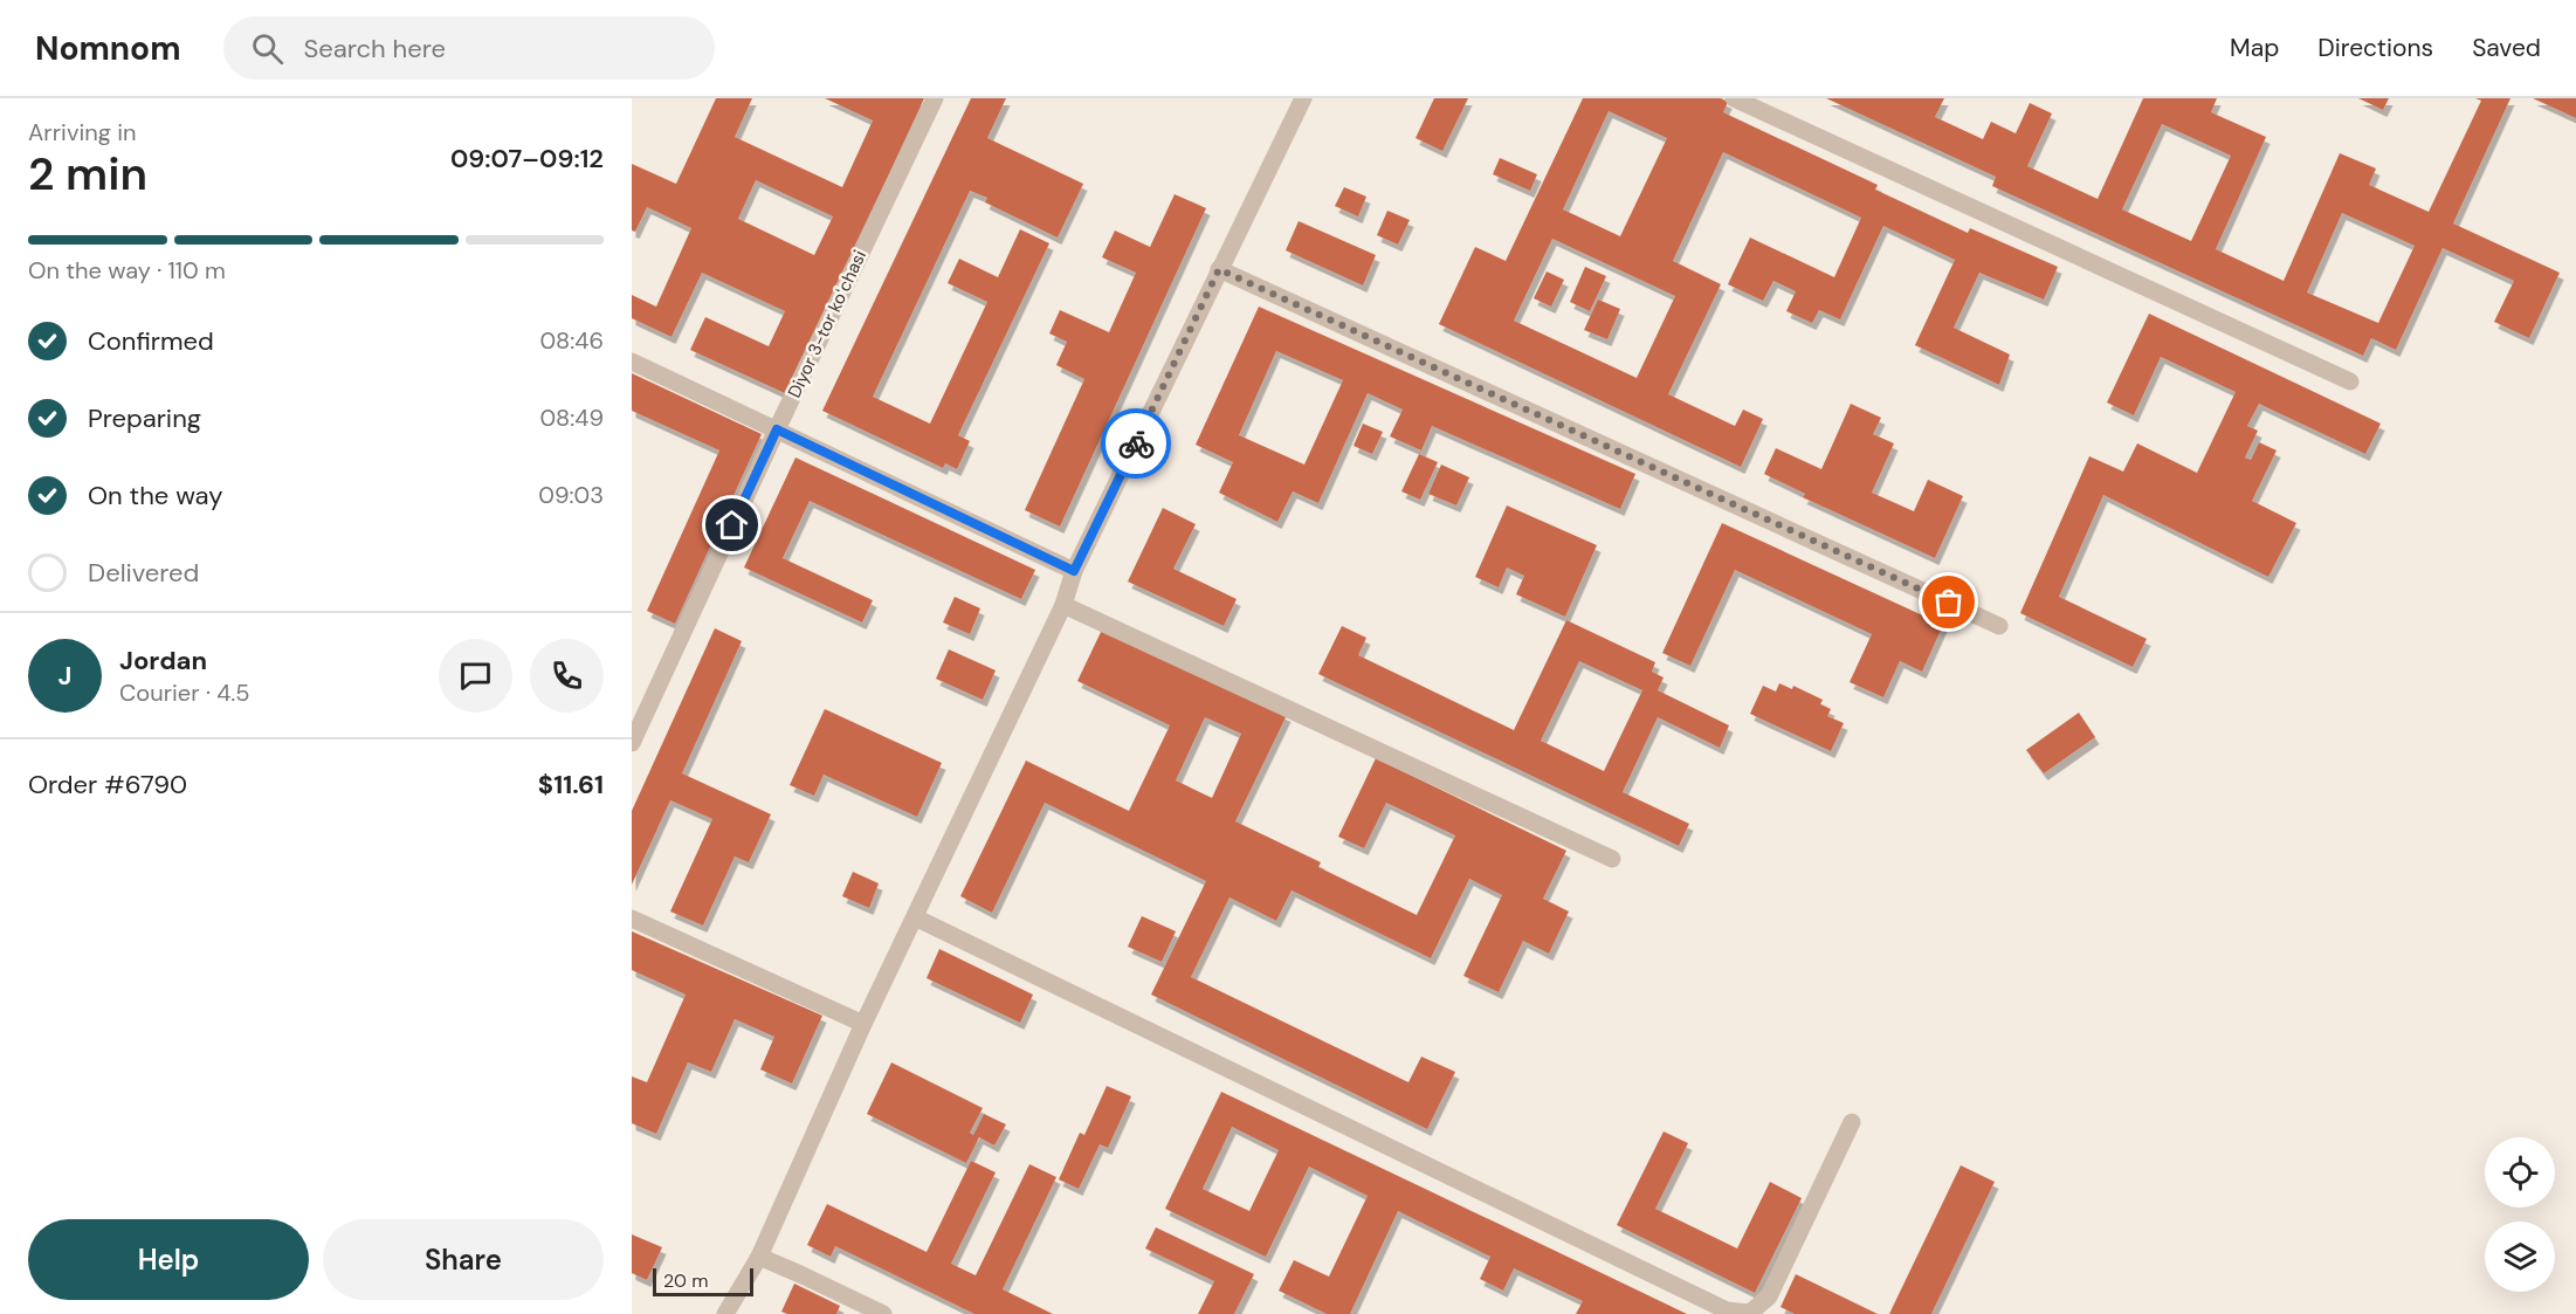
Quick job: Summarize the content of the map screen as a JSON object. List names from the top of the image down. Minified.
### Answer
{"streets":{"street":["Diyor 3-tor koʻchasi"]},"scale_bar":"20 m","page":{"header":"Nomnom","search":"Search here","nav":["Map","Directions","Saved"],"heading":["2 min","Arriving in","09:07–09:12"],"panel":["Jordan","Courier · 4.5","Order #6790","$11.61"],"bar":"On the way · 110 m","list":[["Confirmed","08:46"],["Preparing","08:49"],["On the way","09:03"],"Delivered"],"round":"J","buttons":["Help","Share"],"scale":"20 m"}}
